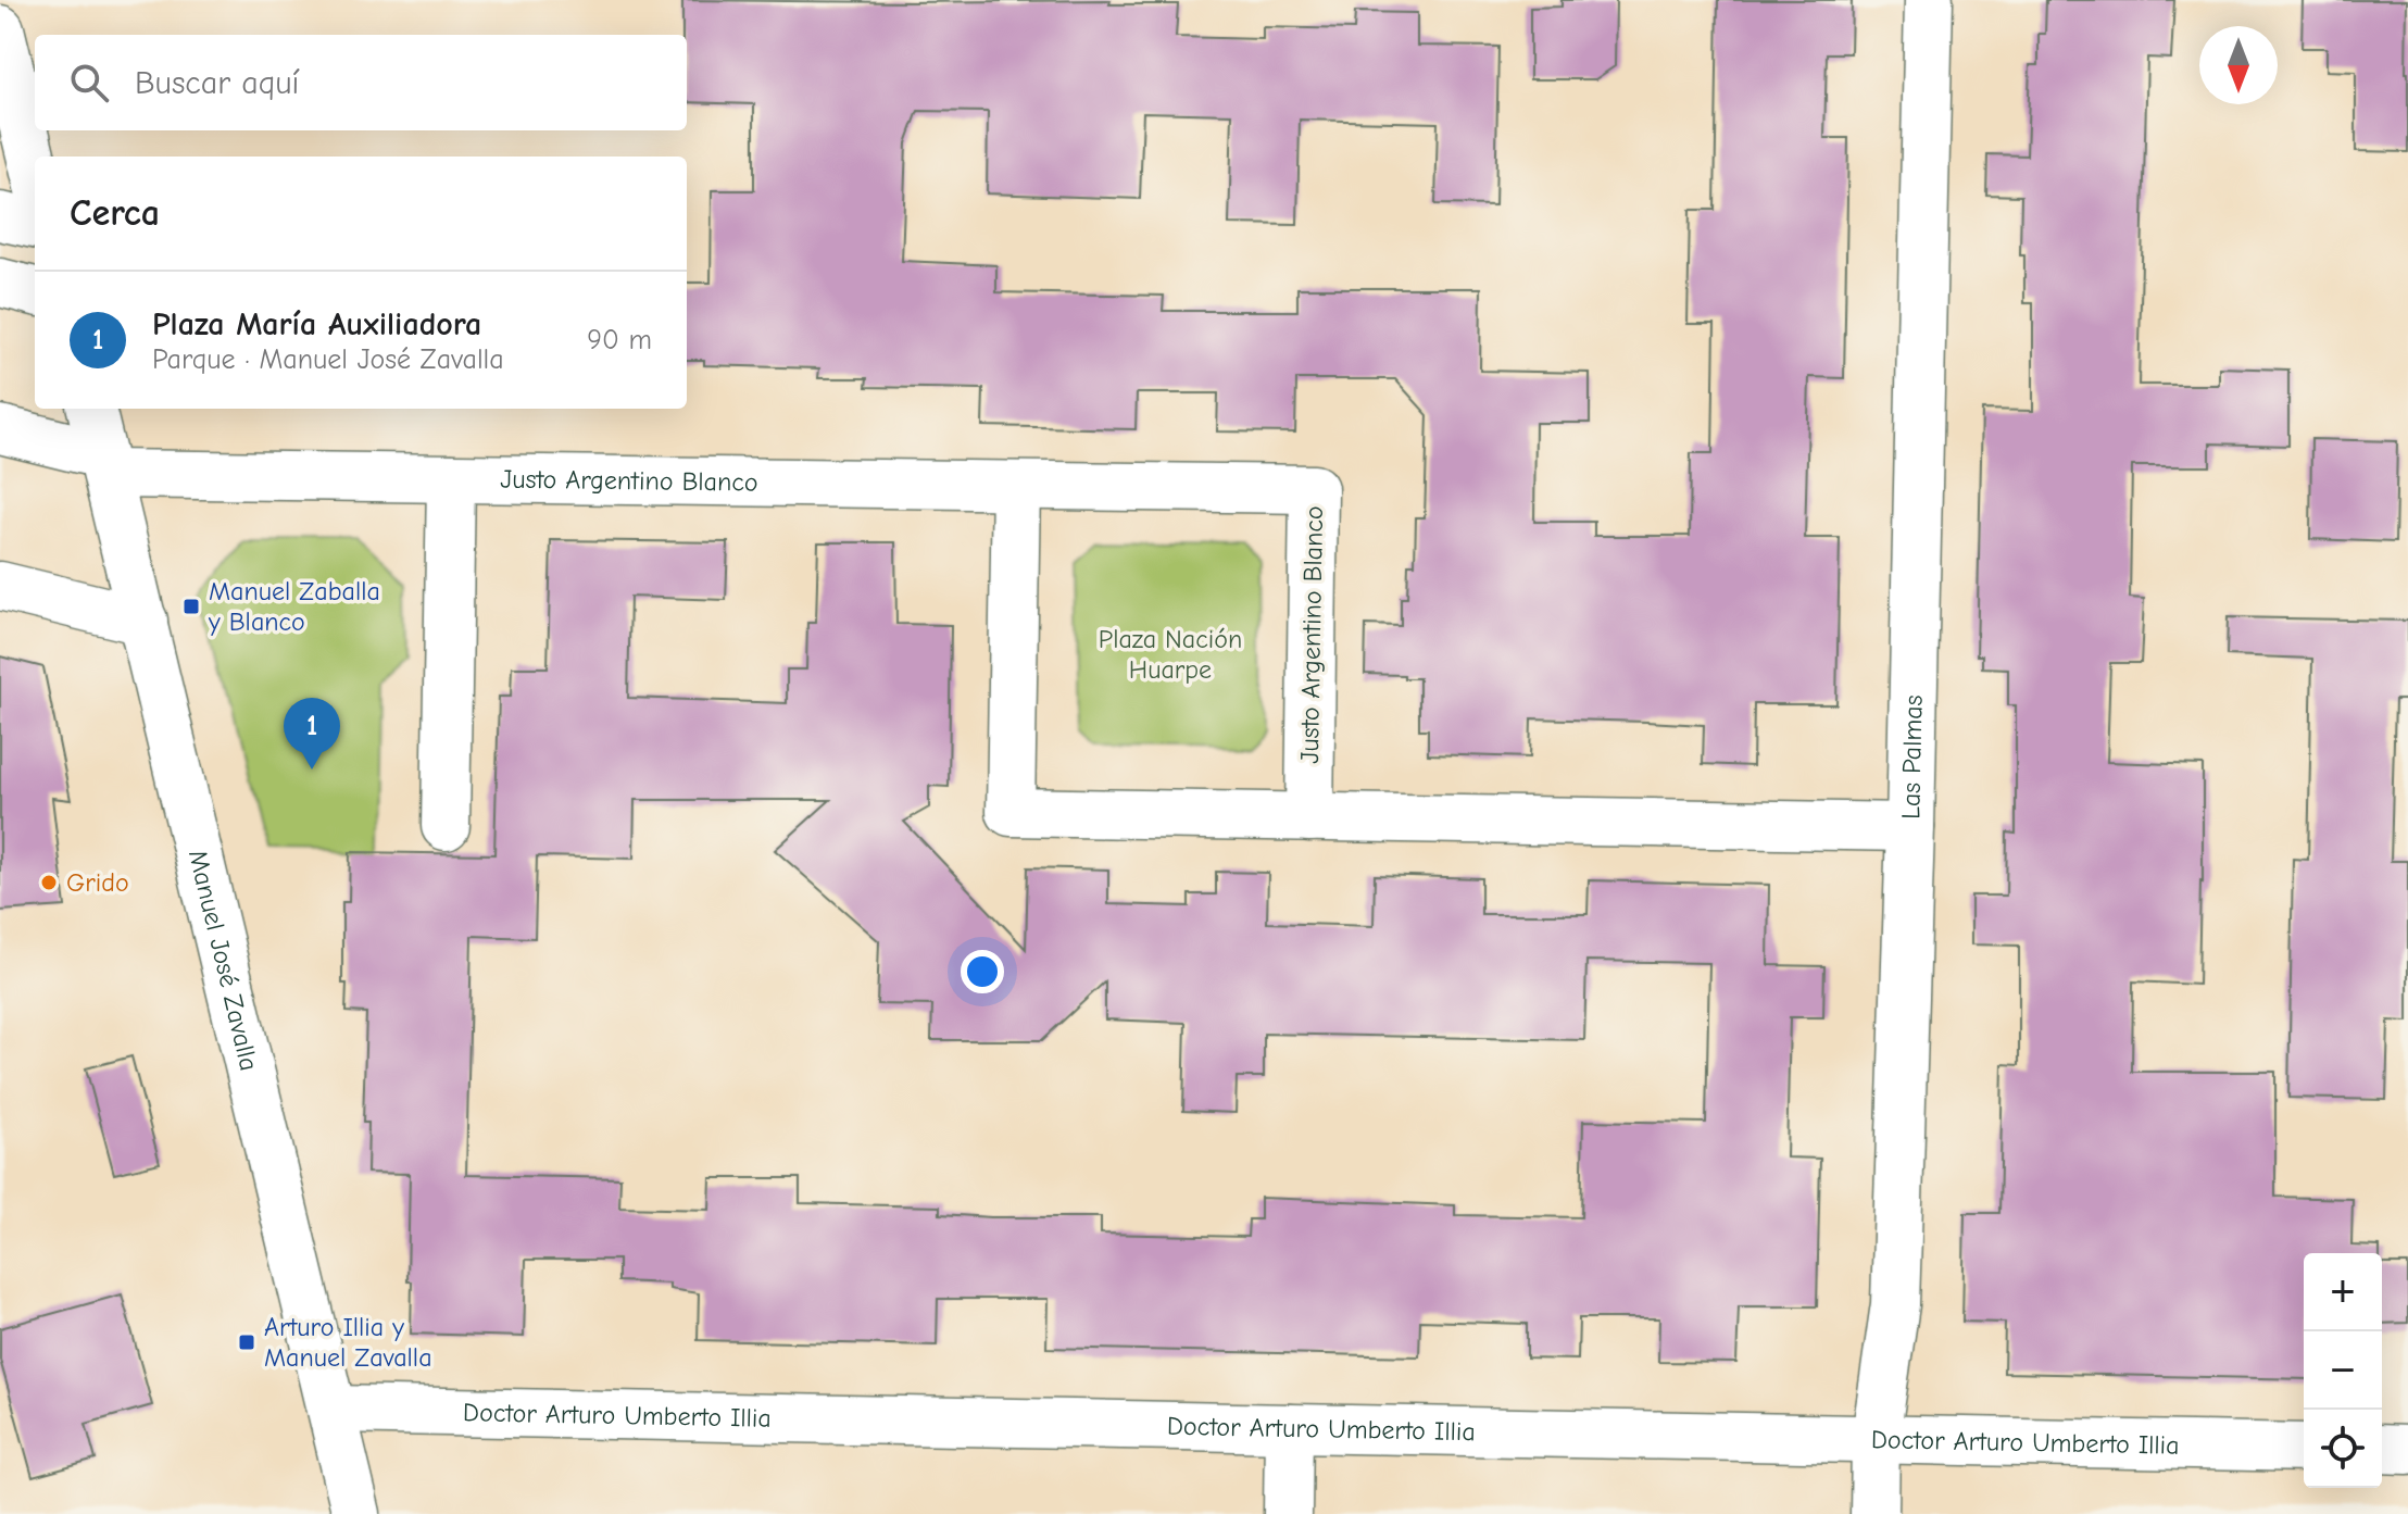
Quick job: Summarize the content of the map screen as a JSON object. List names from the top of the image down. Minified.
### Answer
{"streets":{"street":["Justo Argentino Blanco","Las Palmas","Manuel José Zavalla","Doctor Arturo Umberto Illia"]},"crossings":[["Justo Argentino Blanco","Manuel José Zavalla"],["Las Palmas","Doctor Arturo Umberto Illia"],["Manuel José Zavalla","Doctor Arturo Umberto Illia"]],"parks":["Plaza Nación Huarpe"],"places":{"transit":["Manuel Zaballa y Blanco","Arturo Illia y Manuel Zavalla"],"other":["Grido"]},"north":"bottom","page":{"search":"Buscar aquí","heading":"Cerca","list":[{"mark":"1","name":"Plaza María Auxiliadora","note":"Parque · Manuel José Zavalla","value":"90 m"}],"pins":"1","map_buttons":["+","−"]}}
